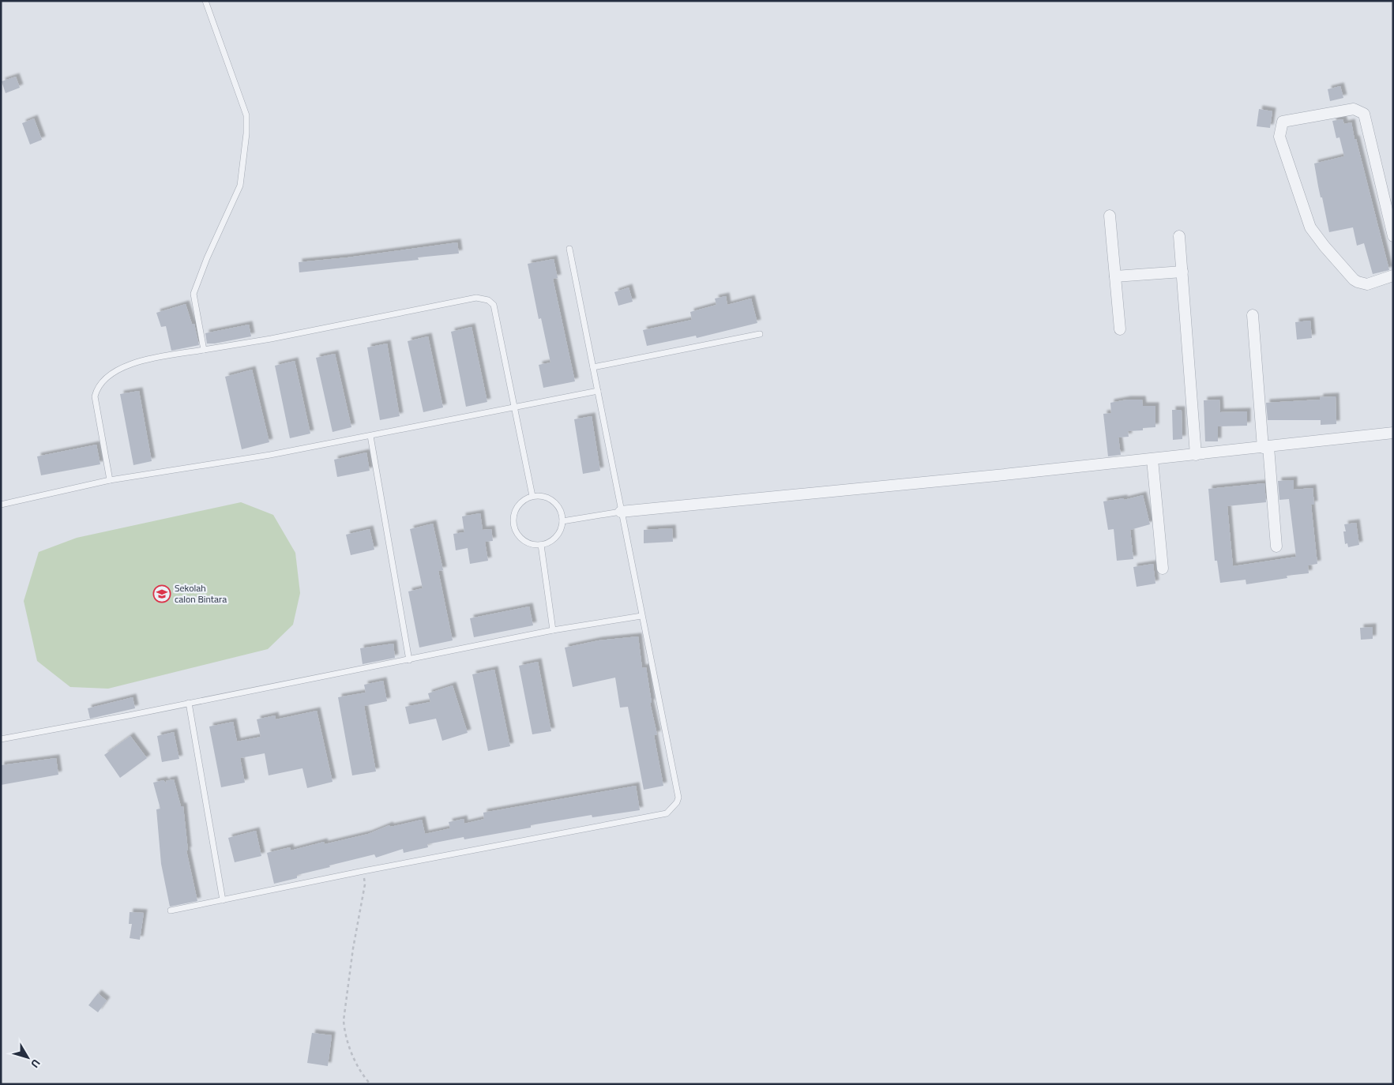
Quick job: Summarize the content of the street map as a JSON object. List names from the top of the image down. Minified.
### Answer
{"places":{"school or university":["Sekolah calon Bintara"]},"north":"bottom right"}
